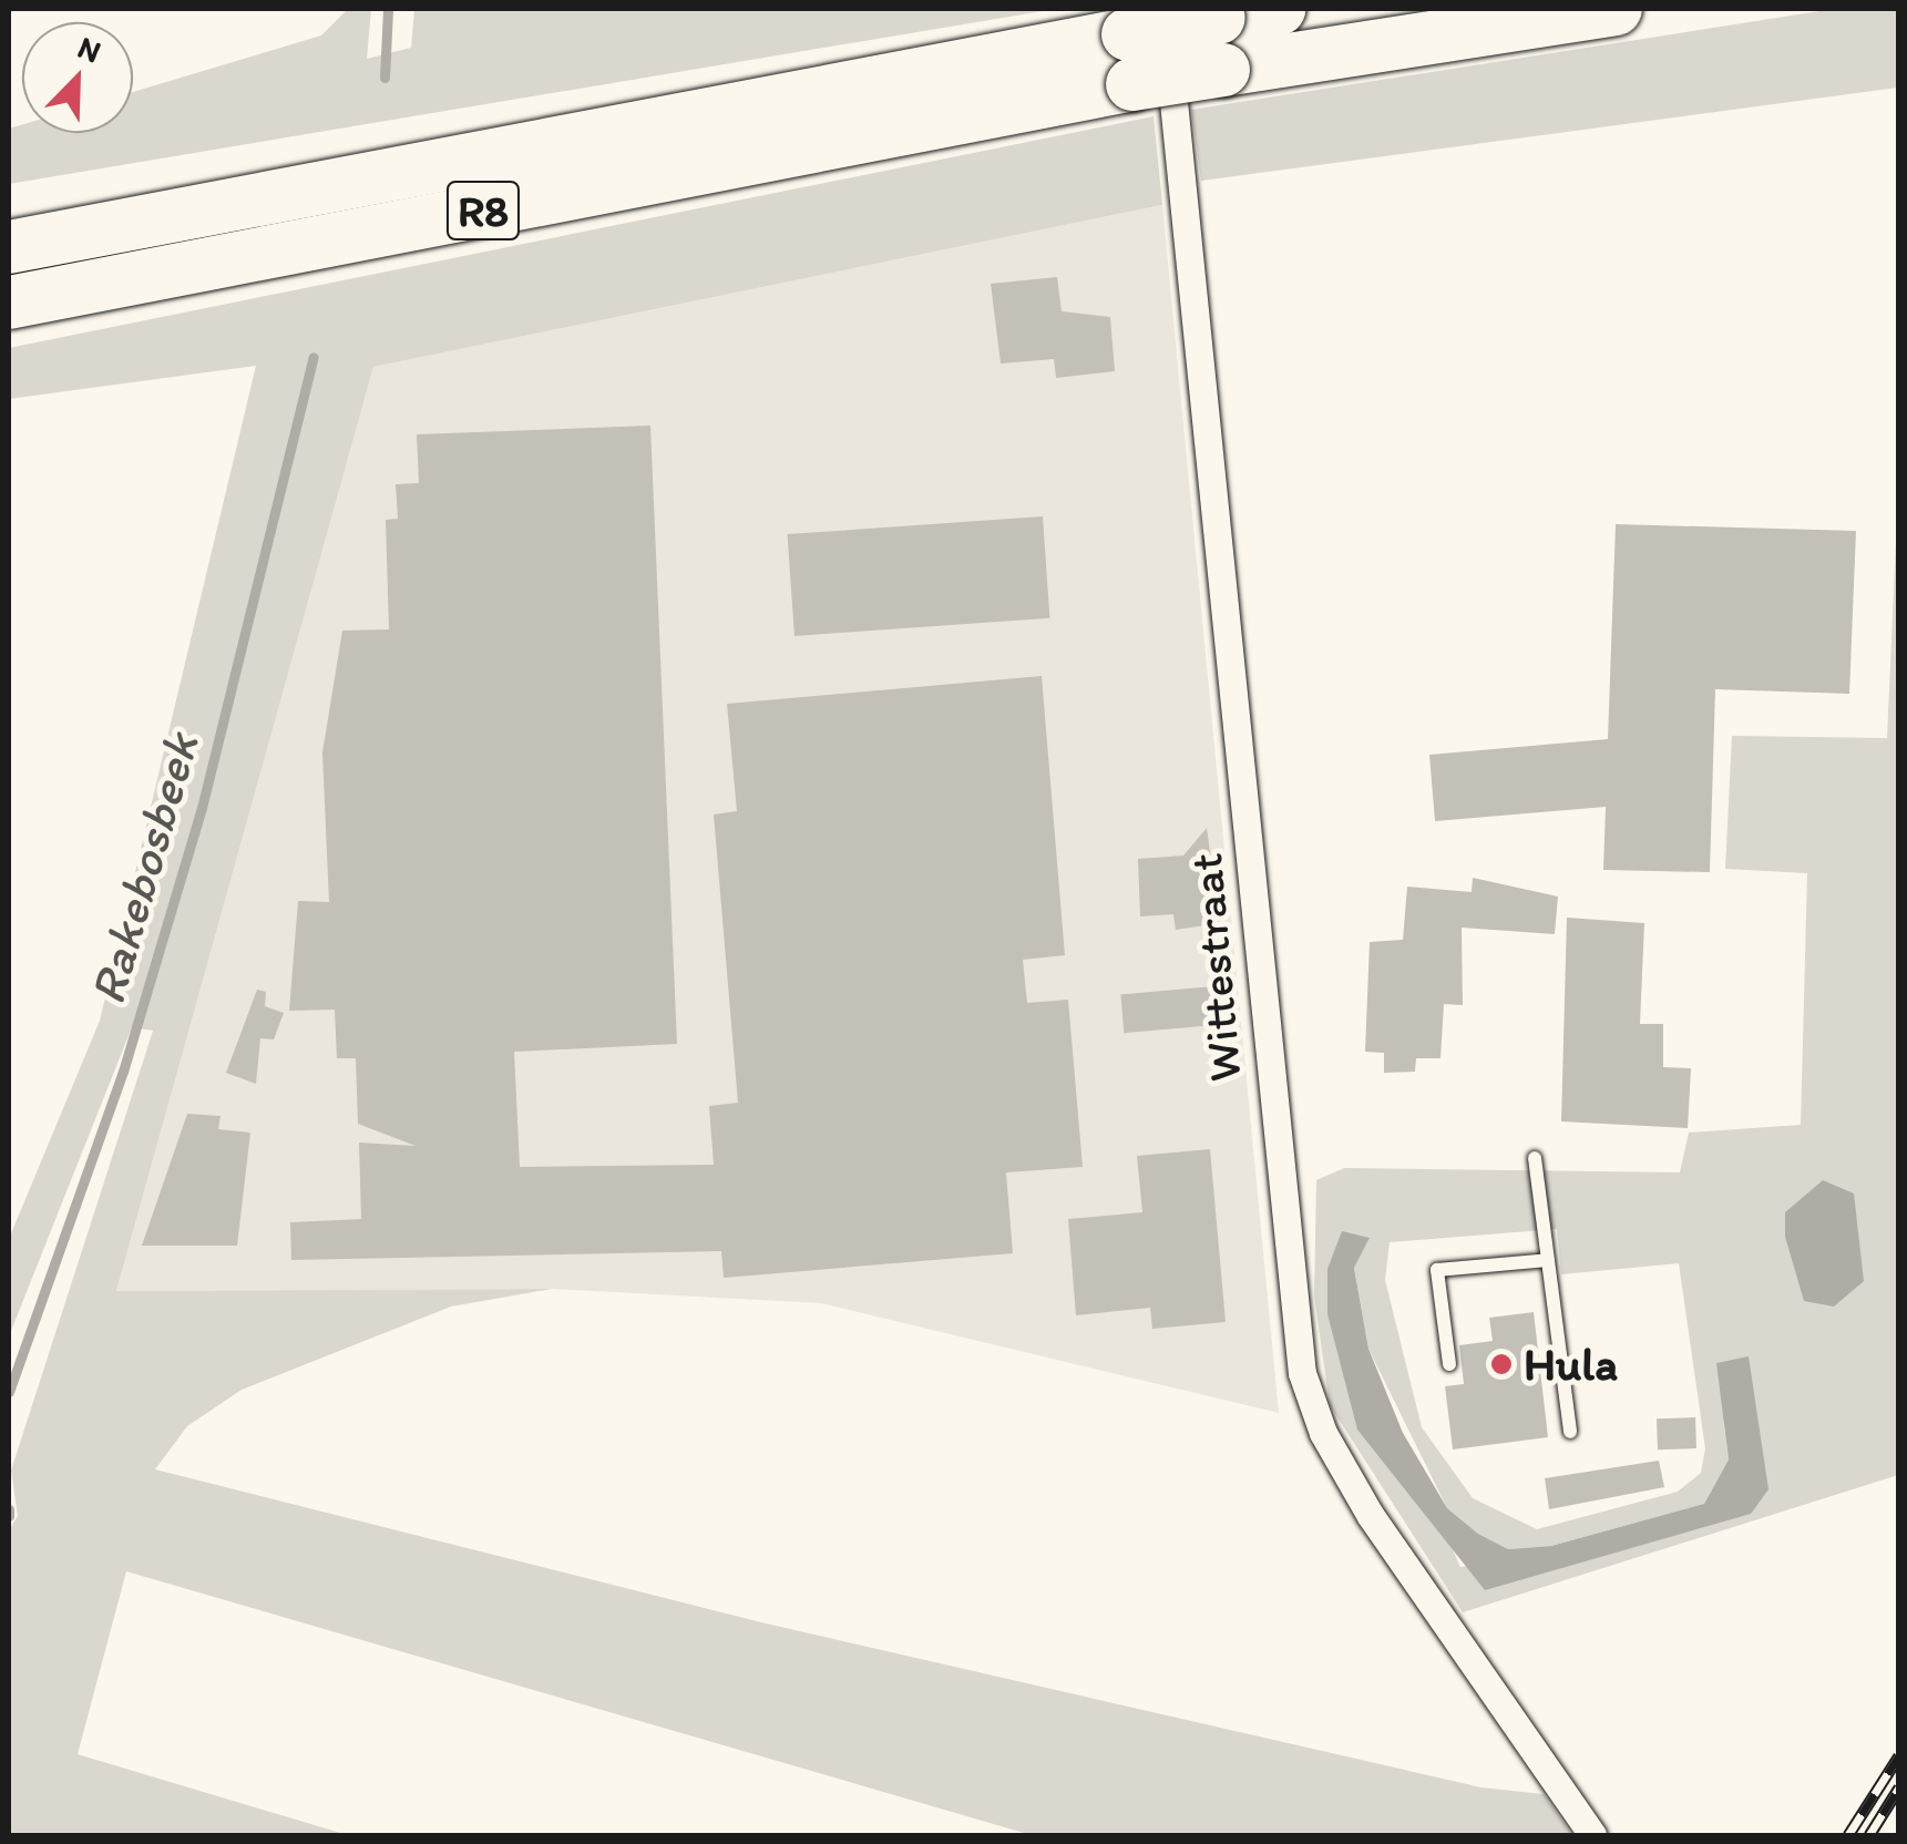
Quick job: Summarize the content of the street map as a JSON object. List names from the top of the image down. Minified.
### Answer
{"streets":{"highway":["R8"],"street":["Wittestraat"]},"crossings":[["R8","Wittestraat"]],"water":["Rakebosbeek"],"places":["Hula"],"north":"top right"}
